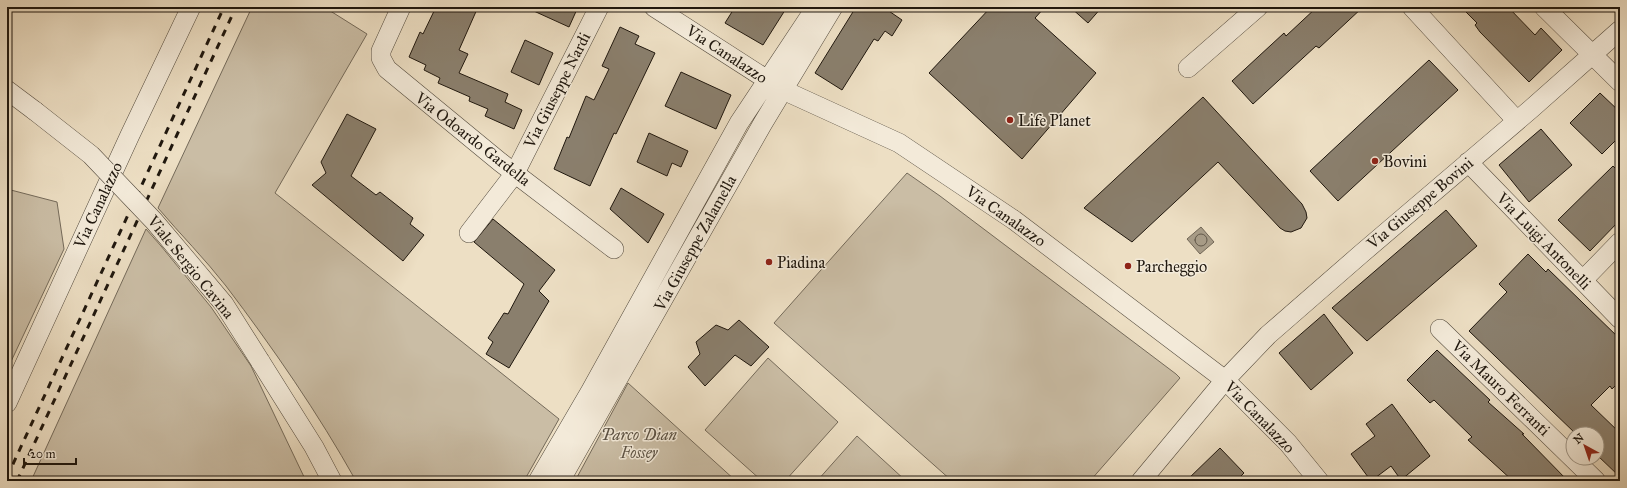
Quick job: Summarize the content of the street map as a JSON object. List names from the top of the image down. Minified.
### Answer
{"streets":{"street":["Via Canalazzo","Via Giuseppe Nardi","Via Odoardo Gardella","Via Giuseppe Bovini","Via Luigi Antonelli","Via Giuseppe Zalamella","Viale Sergio Cavina","Via Mauro Ferranti"]},"crossings":[["Via Canalazzo","Via Giuseppe Bovini"],["Via Canalazzo","Via Giuseppe Zalamella"],["Via Giuseppe Nardi","Via Odoardo Gardella"],["Via Giuseppe Bovini","Via Luigi Antonelli"]],"parks":["Parco Dian Fossey"],"places":["Life Planet","Bovini","Piadina","Parcheggio"],"scale_bar":"20 m","north":"top left"}
